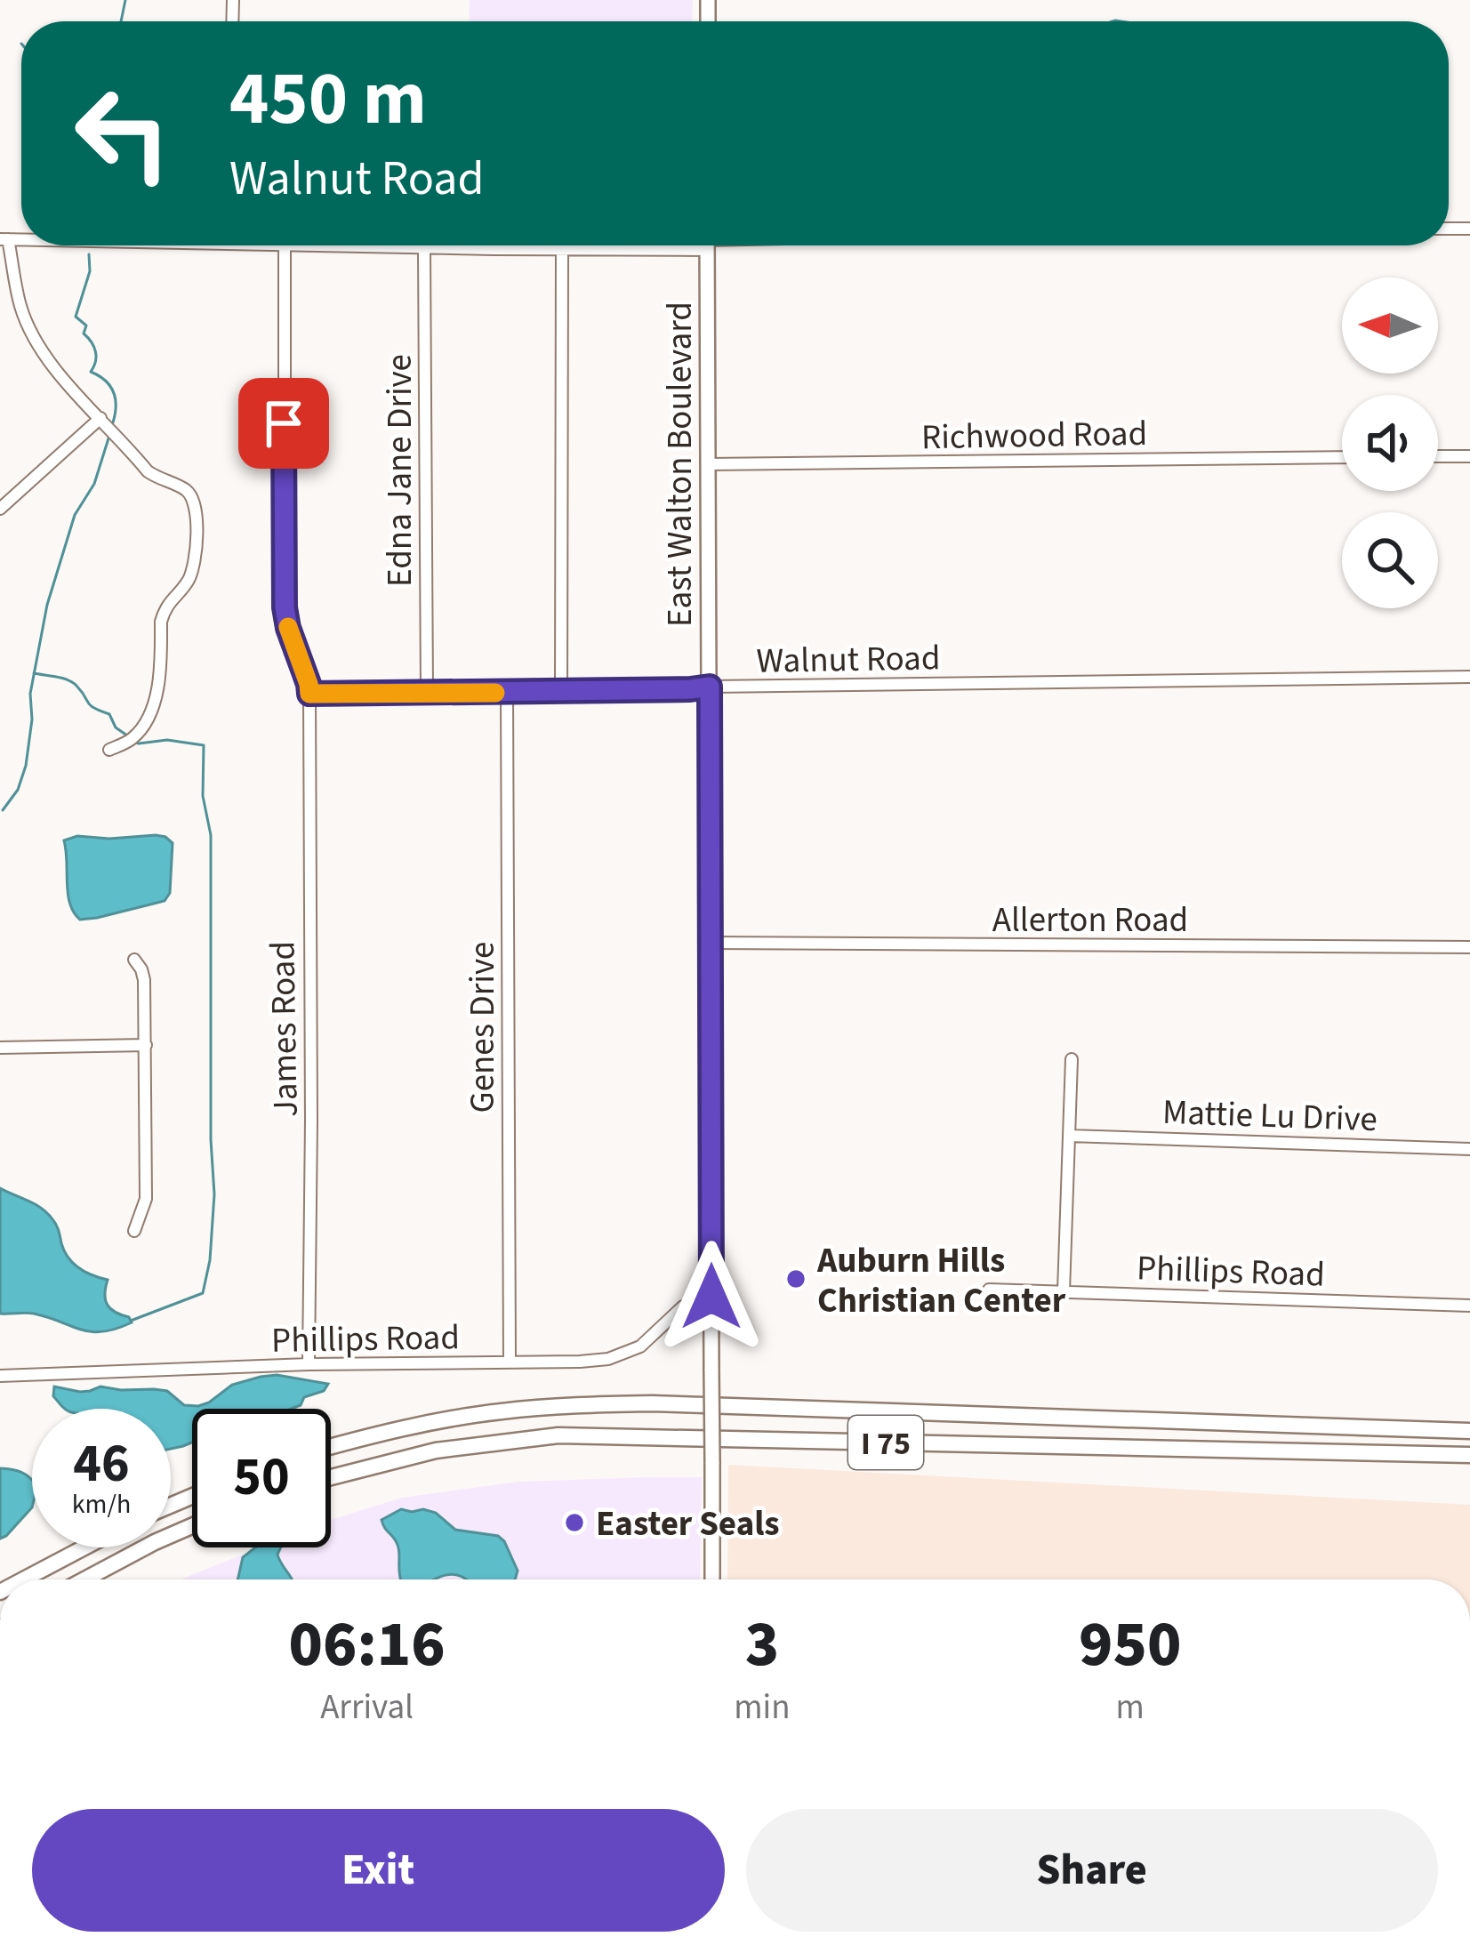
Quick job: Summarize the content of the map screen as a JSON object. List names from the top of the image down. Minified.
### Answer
{"streets":{"highway":["I 75"],"main road":["East Walton Boulevard"],"street":["Richwood Road","Edna Jane Drive","Walnut Road","Allerton Road","Genes Drive","James Road","Mattie Lu Drive","Phillips Road"]},"crossings":[["Richwood Road","East Walton Boulevard"],["East Walton Boulevard","Walnut Road"],["East Walton Boulevard","Allerton Road"],["East Walton Boulevard","Phillips Road"],["Edna Jane Drive","Walnut Road"],["Walnut Road","Genes Drive"],["Walnut Road","James Road"],["Genes Drive","Phillips Road"],["James Road","Phillips Road"]],"places":["Auburn Hills Christian Center","Easter Seals"],"north":"left","page":{"turn":["450 m","Walnut Road"],"speed":"46 km/h","limit":"50","eta":["06:16","Arrival","3","min","950","m"],"buttons":["Exit","Share"]}}
